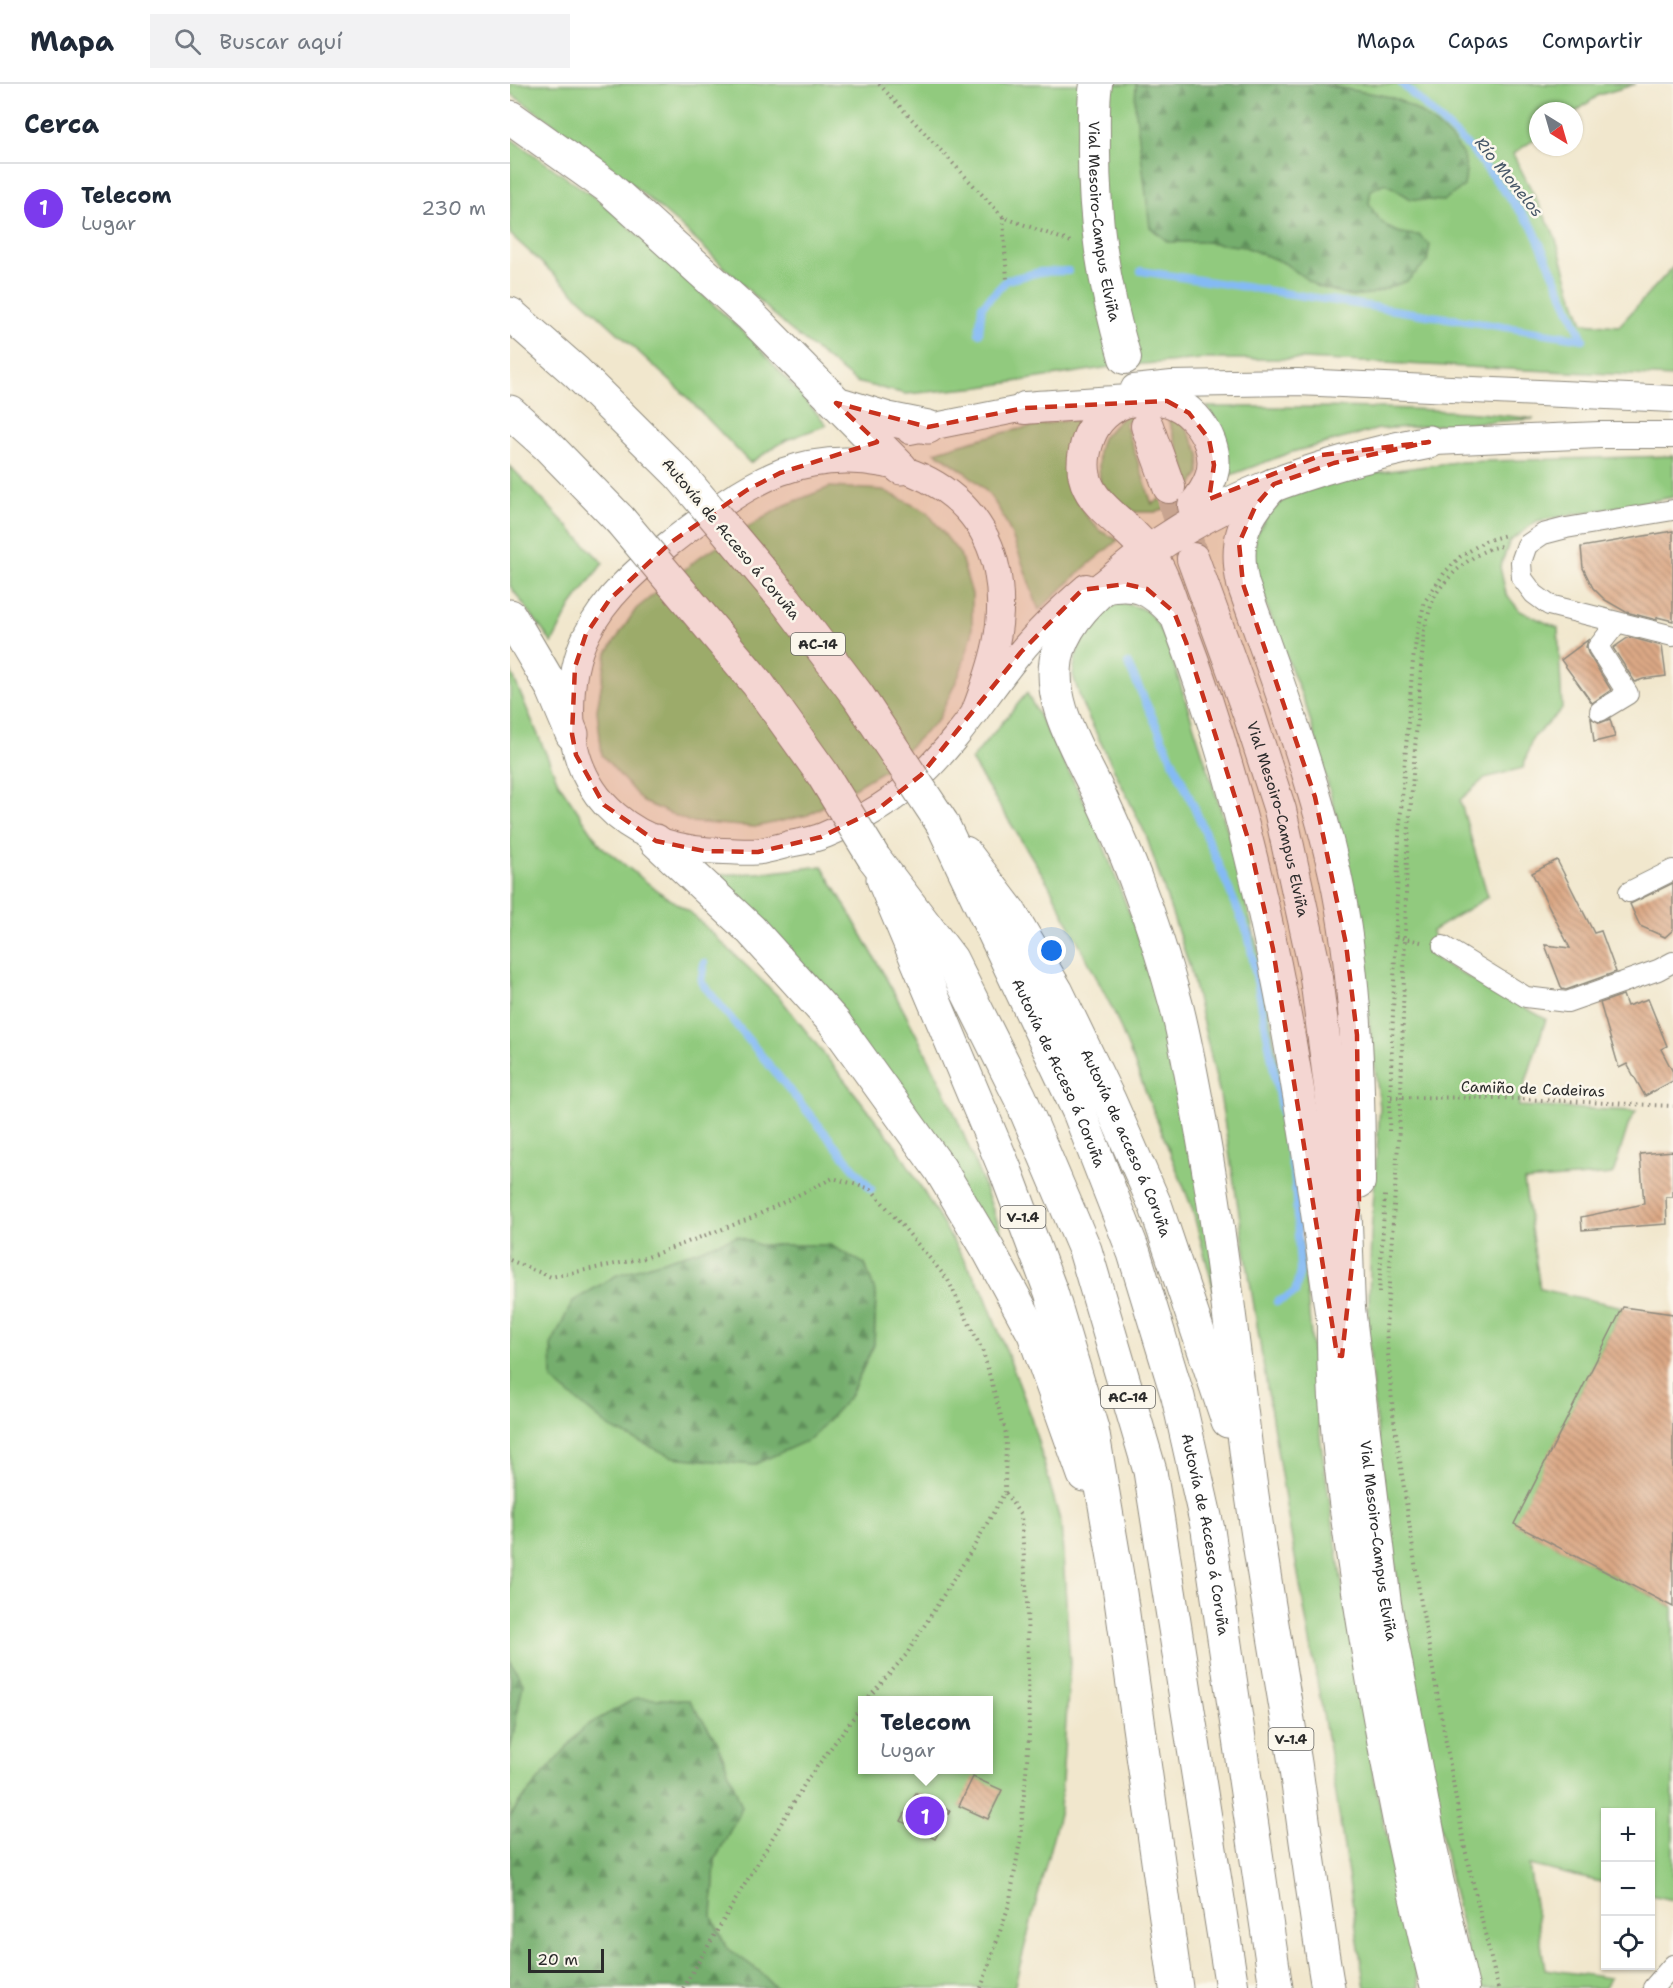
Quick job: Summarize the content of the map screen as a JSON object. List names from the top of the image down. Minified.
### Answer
{"streets":{"highway":["Autovía de Acceso á Coruña","AC-14","Autovía de acceso á Coruña","V-1.4"],"main road":["Vial Mesoiro-Campus Elviña"],"path":["Camiño de Cadeiras"]},"crossings":[["Autovía de Acceso á Coruña","Autovía de acceso á Coruña"],["AC-14","V-1.4"],["Autovía de acceso á Coruña","V-1.4"]],"water":["Río Monelos"],"scale_bar":"20 m","north":"bottom right","page":{"header":"Mapa","search":"Buscar aquí","nav":["Mapa","Capas","Compartir"],"heading":"Cerca","list":[{"mark":"1","name":"Telecom","note":"Lugar","value":"230 m"}],"popup":["Telecom","Lugar"],"pins":"1","map_buttons":["+","−"],"scale":"20 m"}}
